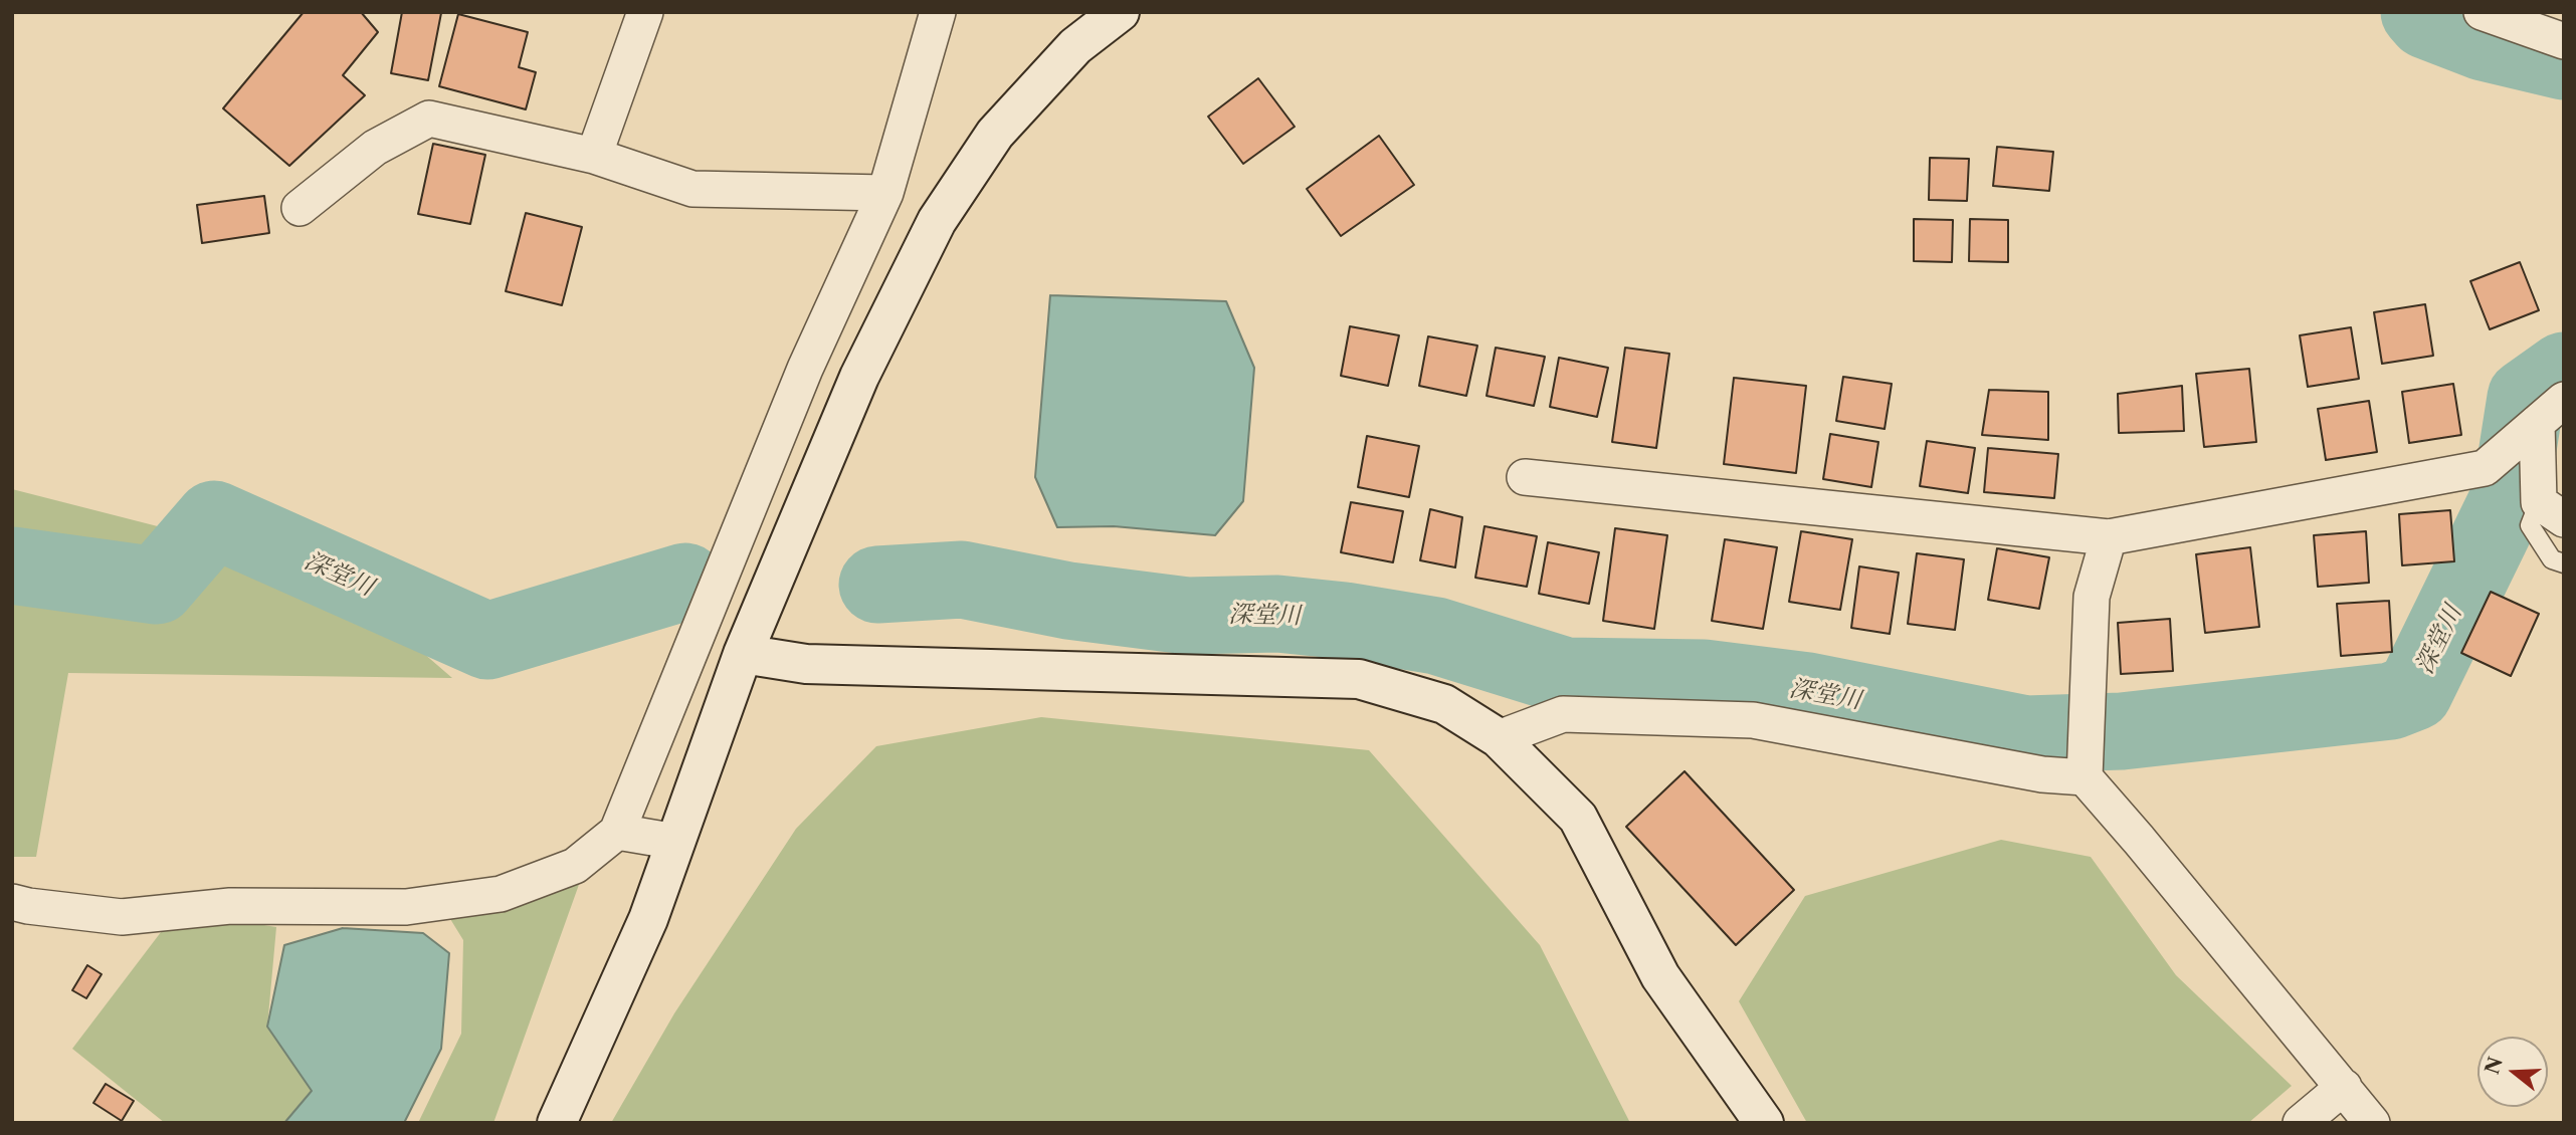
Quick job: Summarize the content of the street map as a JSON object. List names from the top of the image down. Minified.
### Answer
{"water":["深堂川"],"north":"left"}
